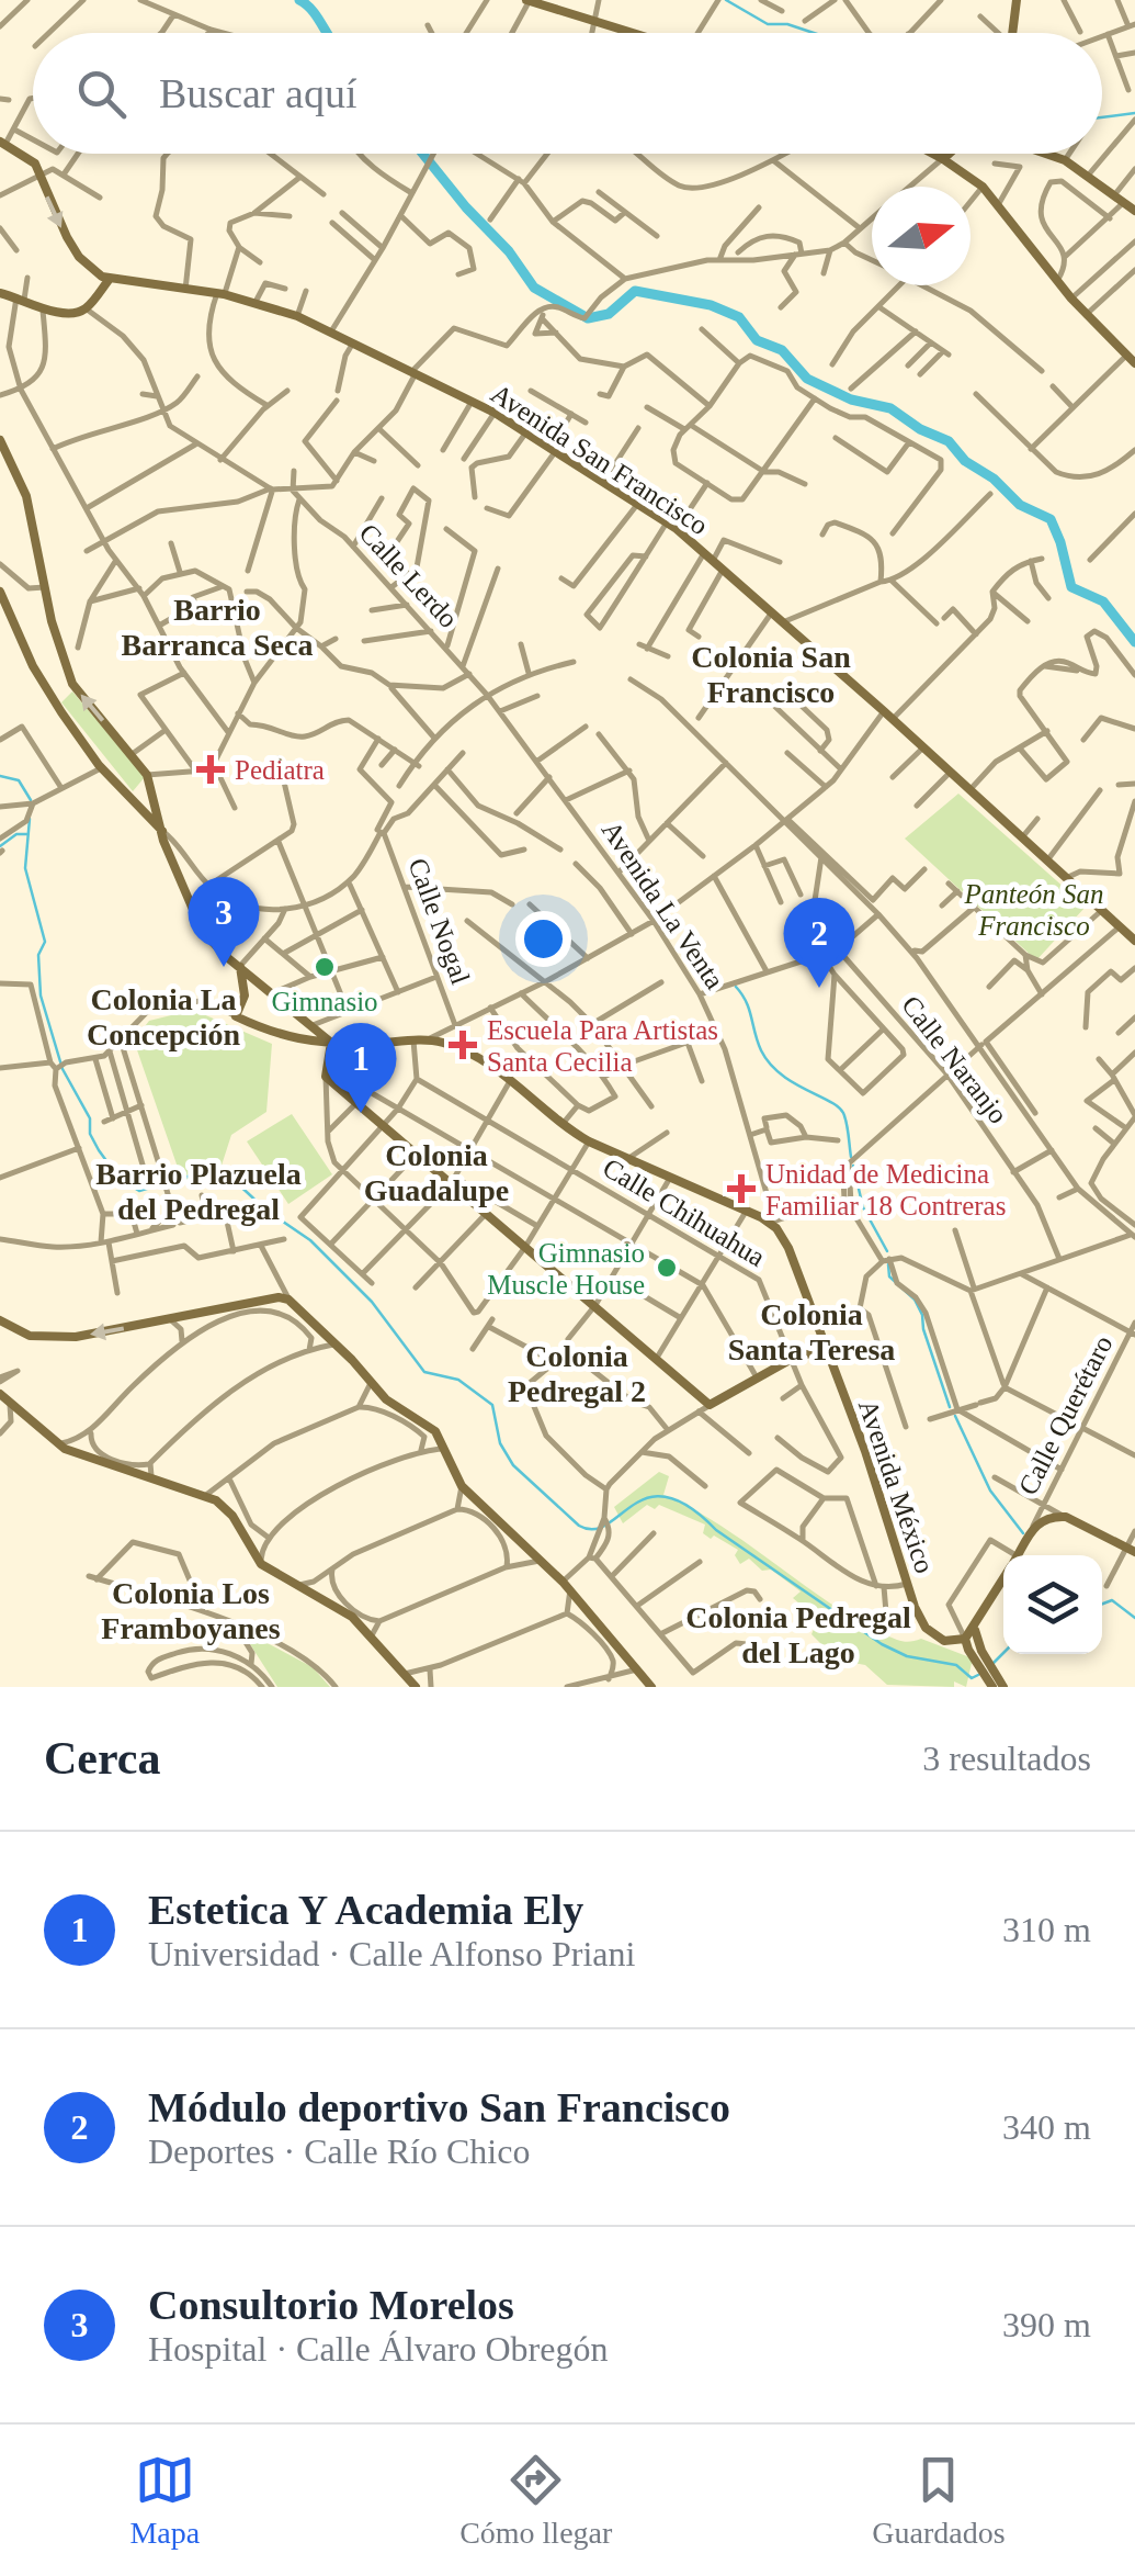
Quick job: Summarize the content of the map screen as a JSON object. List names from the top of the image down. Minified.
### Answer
{"streets":{"street":["Avenida San Francisco","Calle Lerdo","Avenida La Venta","Calle Nogal","Calle Naranjo","Calle Chihuahua","Calle Querétaro","Avenida México"]},"crossings":[["Calle Lerdo","Avenida La Venta"],["Avenida La Venta","Avenida México"]],"districts":["Barrio Barranca Seca","Colonia San Francisco","Colonia La Concepción","Colonia Guadalupe","Barrio Plazuela del Pedregal","Colonia Santa Teresa","Colonia Pedregal 2","Colonia Los Framboyanes","Colonia Pedregal del Lago"],"parks":["Panteón San Francisco"],"places":{"health":["Pediatra","Escuela Para Artistas Santa Cecilia","Unidad de Medicina Familiar 18 Contreras"],"other":["Gimnasio","Gimnasio Muscle House"]},"north":"right","page":{"search":"Buscar aquí","pins":["3","2","1"],"heading":["Cerca","3 resultados"],"list":[{"mark":"1","name":"Estetica Y Academia Ely","note":"Universidad · Calle Alfonso Priani","value":"310 m"},{"mark":"2","name":"Módulo deportivo San Francisco","note":"Deportes · Calle Río Chico","value":"340 m"},{"mark":"3","name":"Consultorio Morelos","note":"Hospital · Calle Álvaro Obregón","value":"390 m"}],"nav":["Mapa","Cómo llegar","Guardados"]}}
